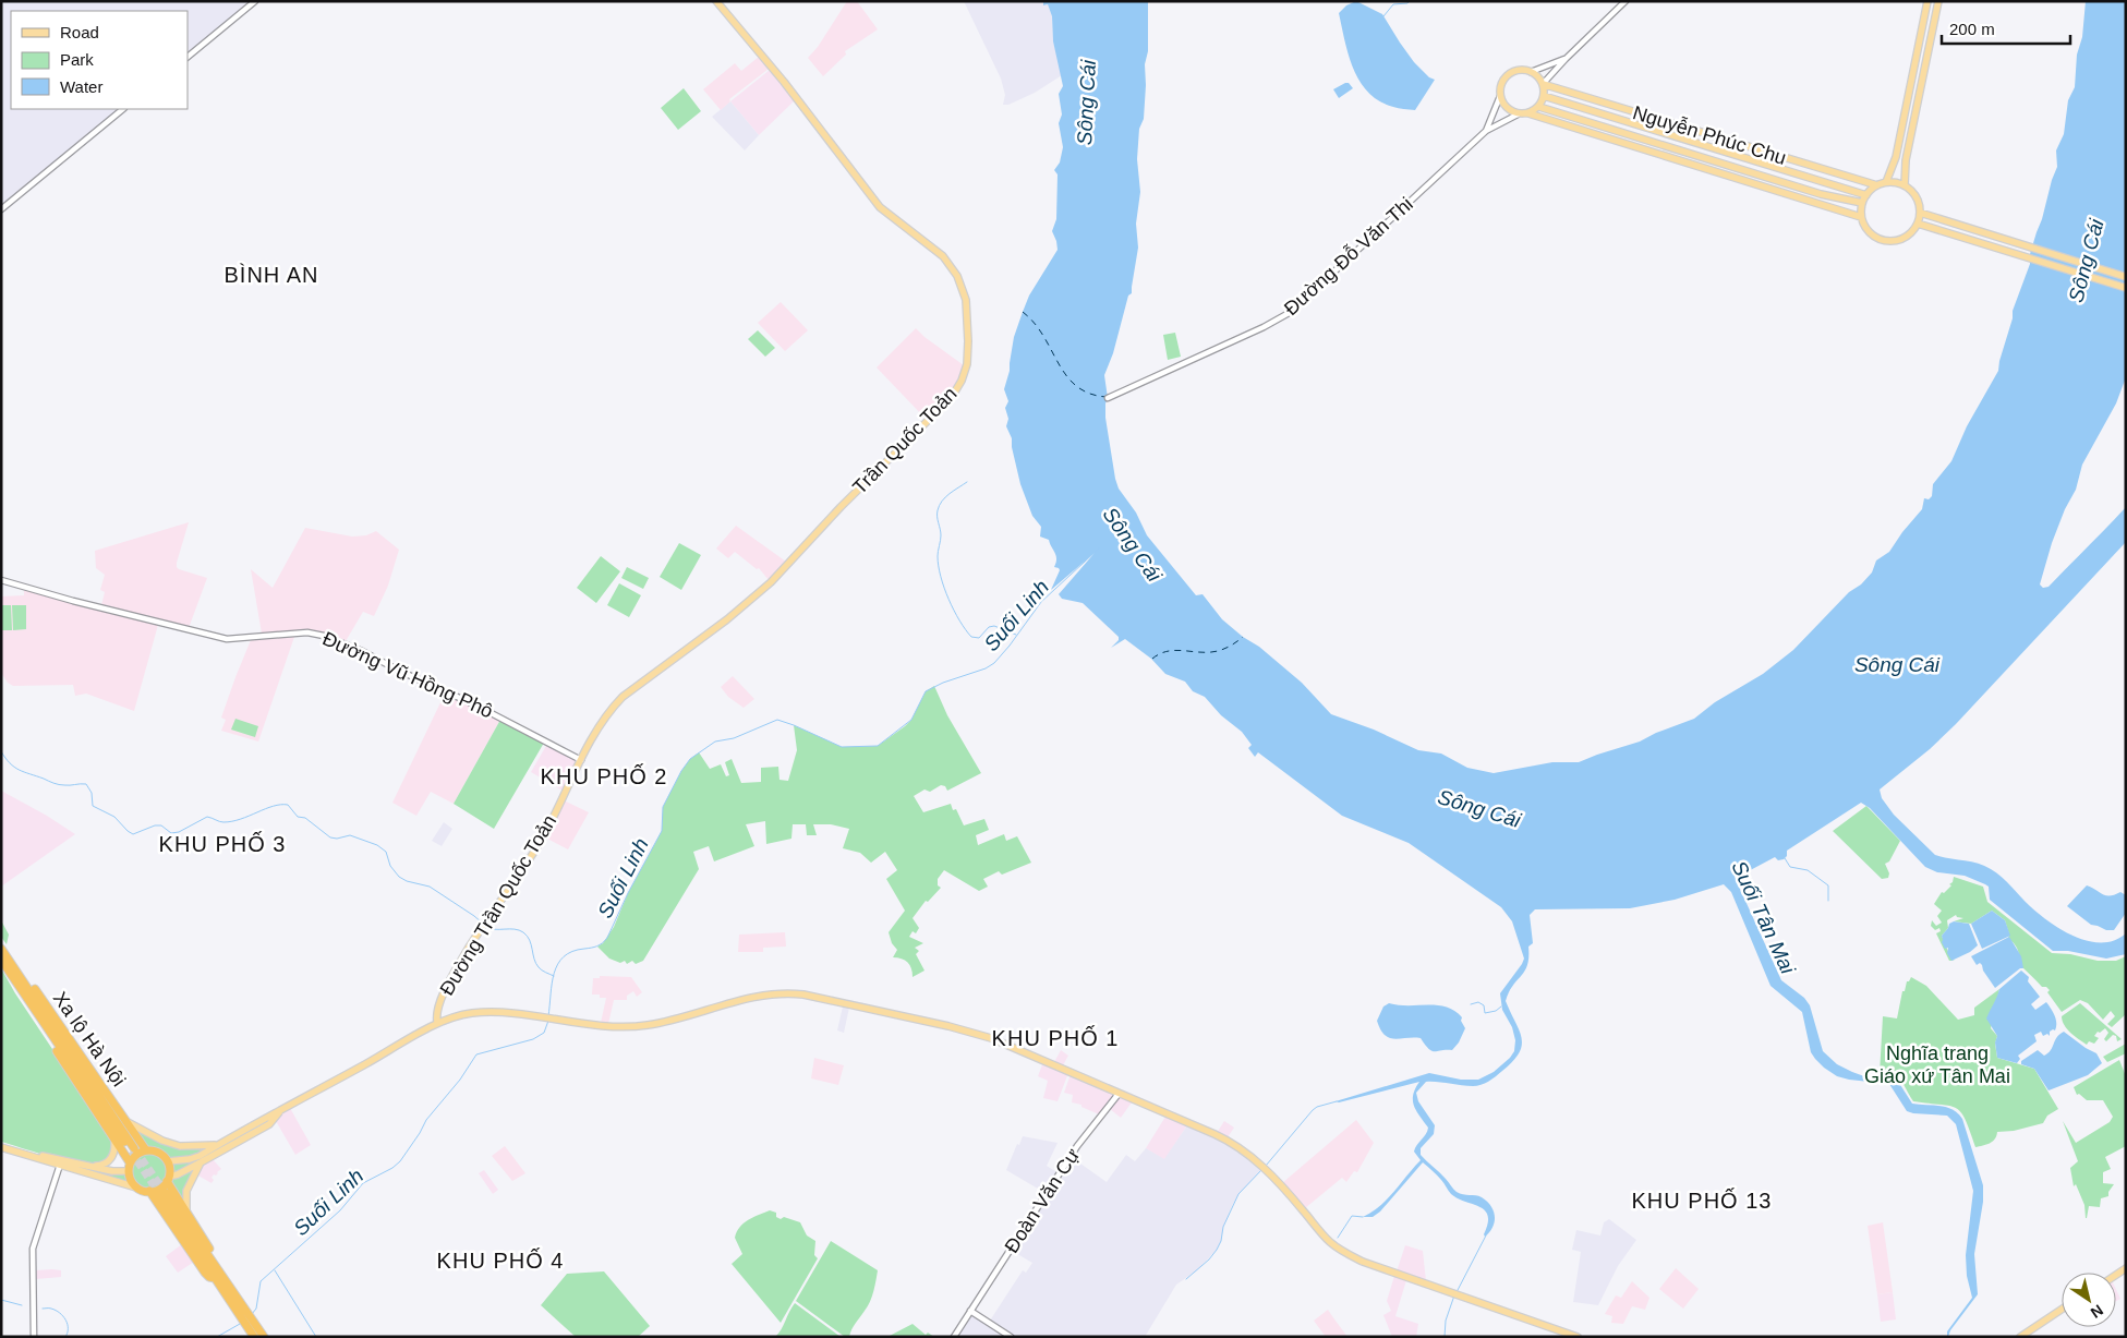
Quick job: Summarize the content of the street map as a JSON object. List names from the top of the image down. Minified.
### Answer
{"streets":{"highway":["Xa lộ Hà Nội"],"main road":["Nguyễn Phúc Chu","Trần Quốc Toản","Đường Trần Quốc Toản"],"street":["Đường Đỗ Văn Thi","Đường Vũ Hồng Phô","Đoàn Văn Cự"]},"crossings":[["Nguyễn Phúc Chu","Đường Đỗ Văn Thi"],["Trần Quốc Toản","Đường Vũ Hồng Phô"],["Trần Quốc Toản","Đường Trần Quốc Toản"],["Đường Vũ Hồng Phô","Đường Trần Quốc Toản"]],"districts":["BÌNH AN","KHU PHỐ 2","KHU PHỐ 3","KHU PHỐ 1","KHU PHỐ 13","KHU PHỐ 4"],"water":["Sông Cái","Suối Linh","Suối Tân Mai"],"parks":["Nghĩa trang Giáo xứ Tân Mai"],"legend":["Road","Park","Water"],"scale_bar":"200 m","north":"bottom right"}
